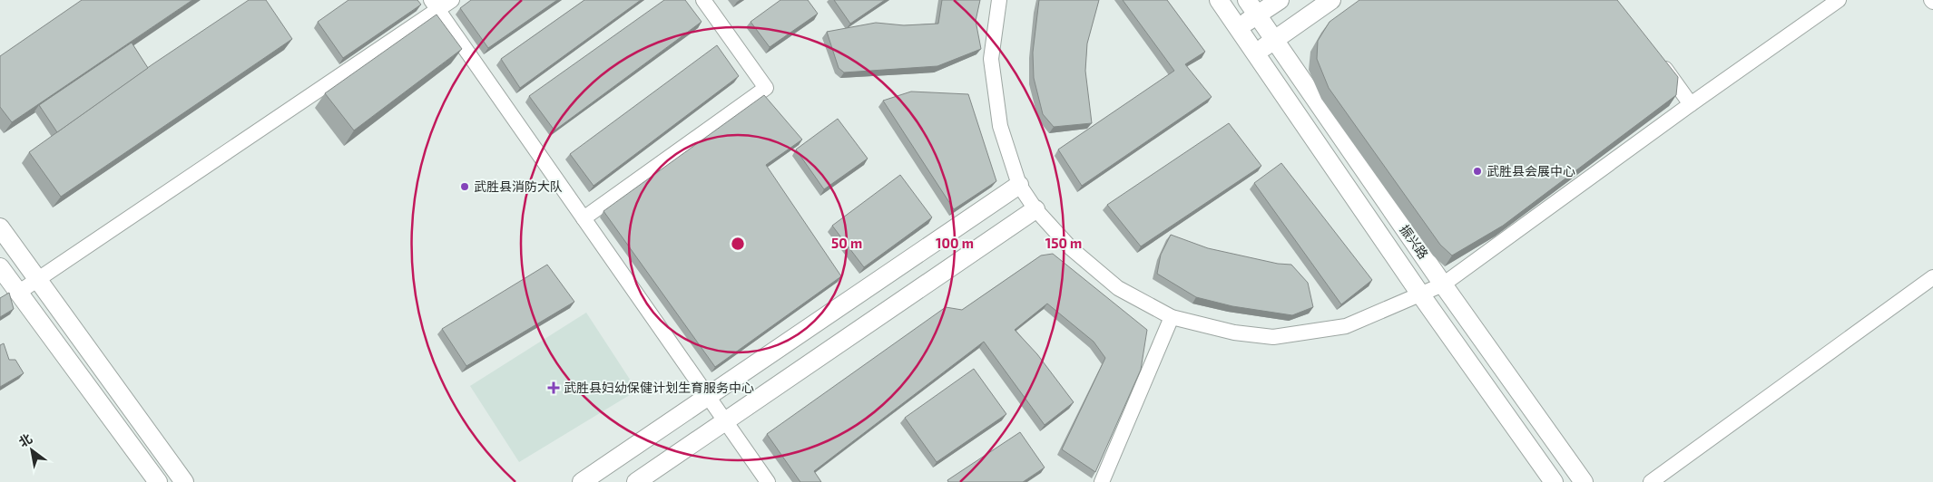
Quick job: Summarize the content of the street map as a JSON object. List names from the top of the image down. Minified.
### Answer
{"streets":{"main road":["振兴路"]},"places":{"other":["武胜县会展中心","武胜县消防大队"],"health":["武胜县妇幼保健计划生育服务中心"]},"north":"top left","rings":["50 m","100 m","150 m"]}
